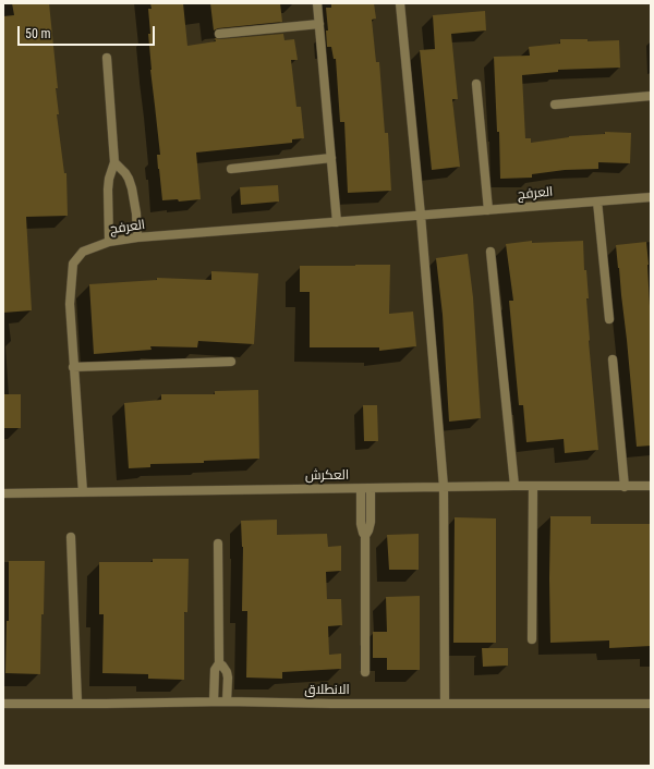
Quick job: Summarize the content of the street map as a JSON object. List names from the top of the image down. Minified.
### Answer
{"streets":{"street":["العرفج","العكرش","الانطلاق"]},"crossings":[["العرفج","العكرش"]],"scale_bar":"50 m"}
